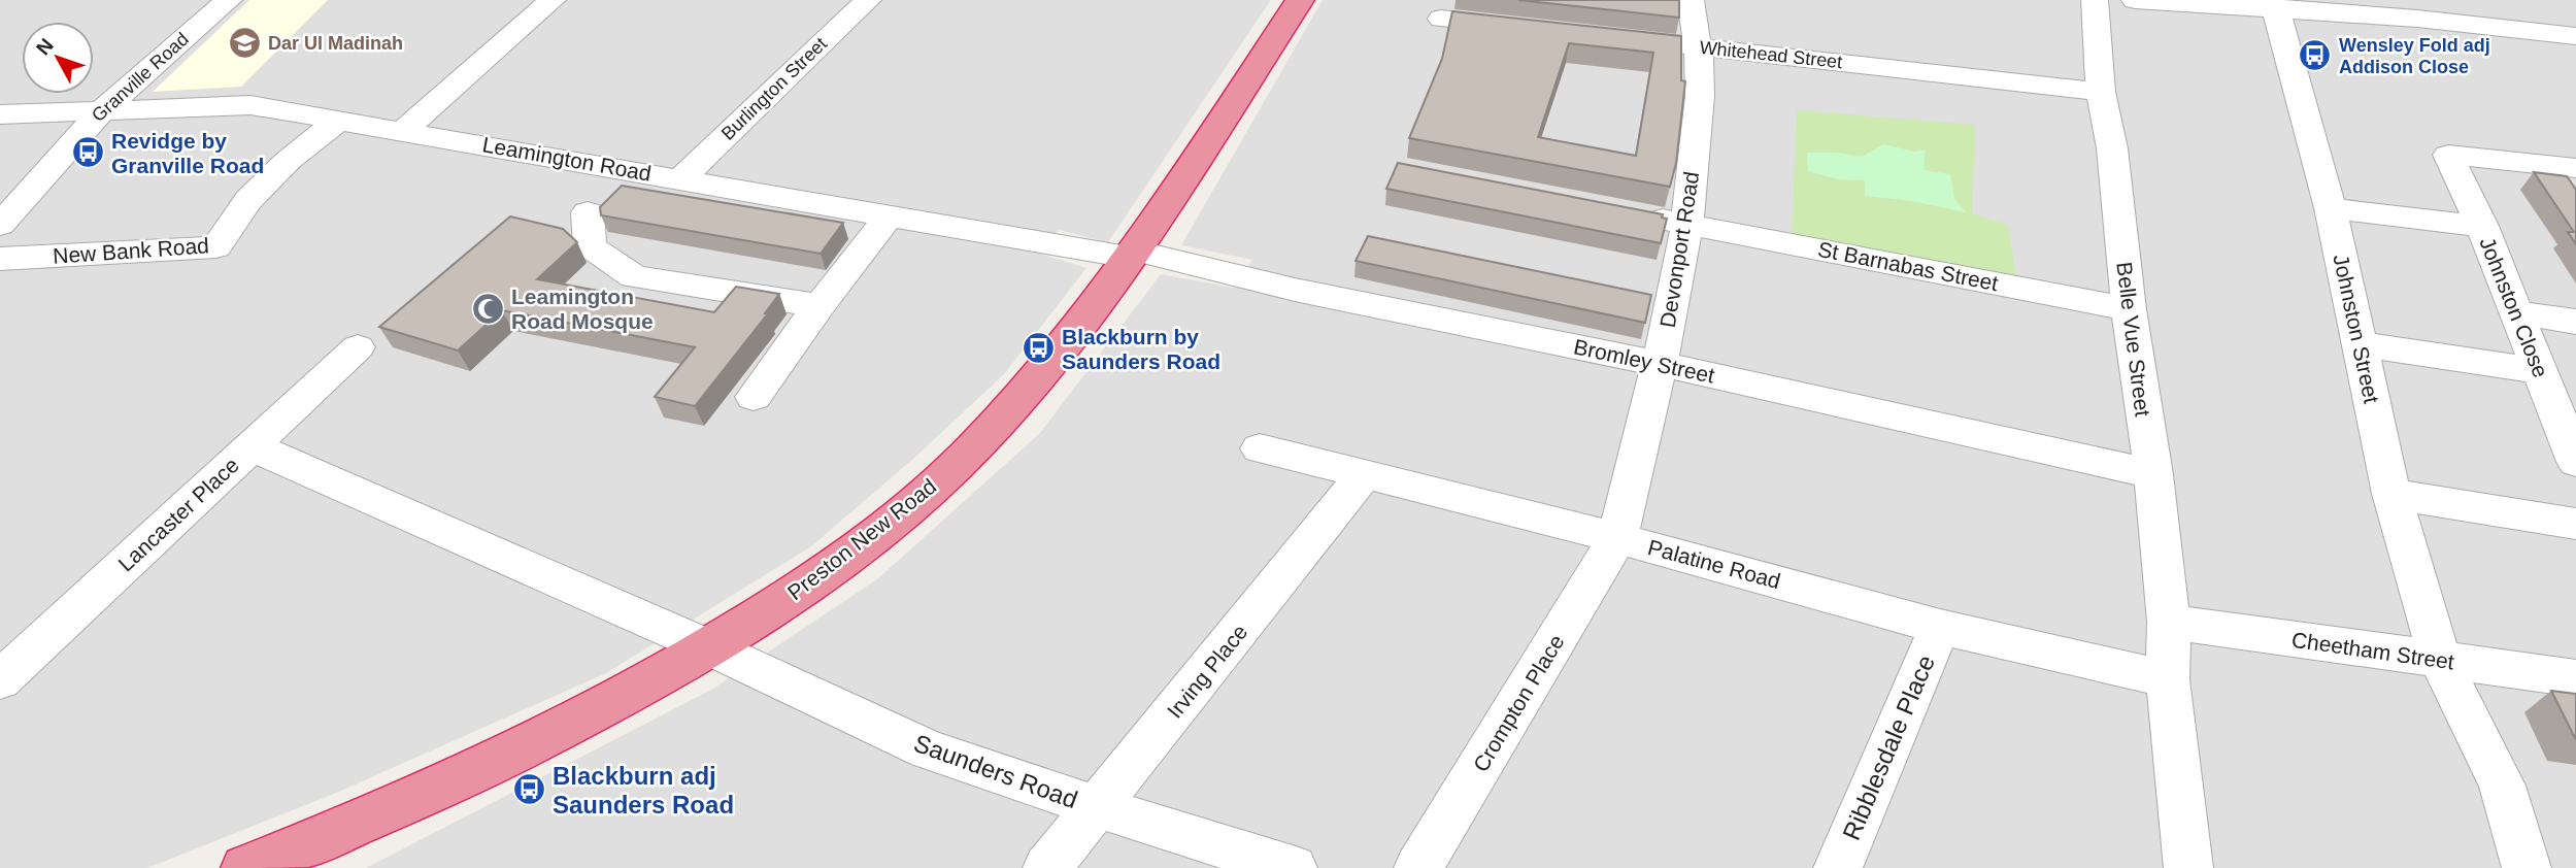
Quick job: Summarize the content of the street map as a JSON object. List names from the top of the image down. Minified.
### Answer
{"streets":{"highway":["Preston New Road"],"street":["Whitehead Street","Granville Road","Burlington Street","Leamington Road","Devonport Road","New Bank Road","St Barnabas Street","Johnston Close","Johnston Street","Belle Vue Street","Bromley Street","Lancaster Place","Palatine Road","Cheetham Street","Irving Place","Crompton Place","Ribblesdale Place","Saunders Road"]},"crossings":[["Whitehead Street","Devonport Road"],["Whitehead Street","Belle Vue Street"],["Granville Road","Leamington Road"],["Burlington Street","Leamington Road"],["Leamington Road","New Bank Road"],["Leamington Road","Bromley Street"],["Leamington Road","Preston New Road"],["Devonport Road","St Barnabas Street"],["Devonport Road","Bromley Street"],["Devonport Road","Palatine Road"],["Devonport Road","Crompton Place"],["St Barnabas Street","Belle Vue Street"],["Johnston Street","Cheetham Street"],["Belle Vue Street","Bromley Street"],["Belle Vue Street","Palatine Road"],["Belle Vue Street","Cheetham Street"],["Bromley Street","Preston New Road"],["Lancaster Place","Saunders Road"],["Preston New Road","Saunders Road"],["Palatine Road","Irving Place"],["Palatine Road","Crompton Place"],["Palatine Road","Ribblesdale Place"],["Irving Place","Saunders Road"]],"places":{"school or university":["Dar Ul Madinah"],"bus stop":["Wensley Fold adj Addison Close","Revidge by Granville Road","Blackburn by Saunders Road","Blackburn adj Saunders Road"],"mosque":["Leamington Road Mosque"]},"north":"top left"}
